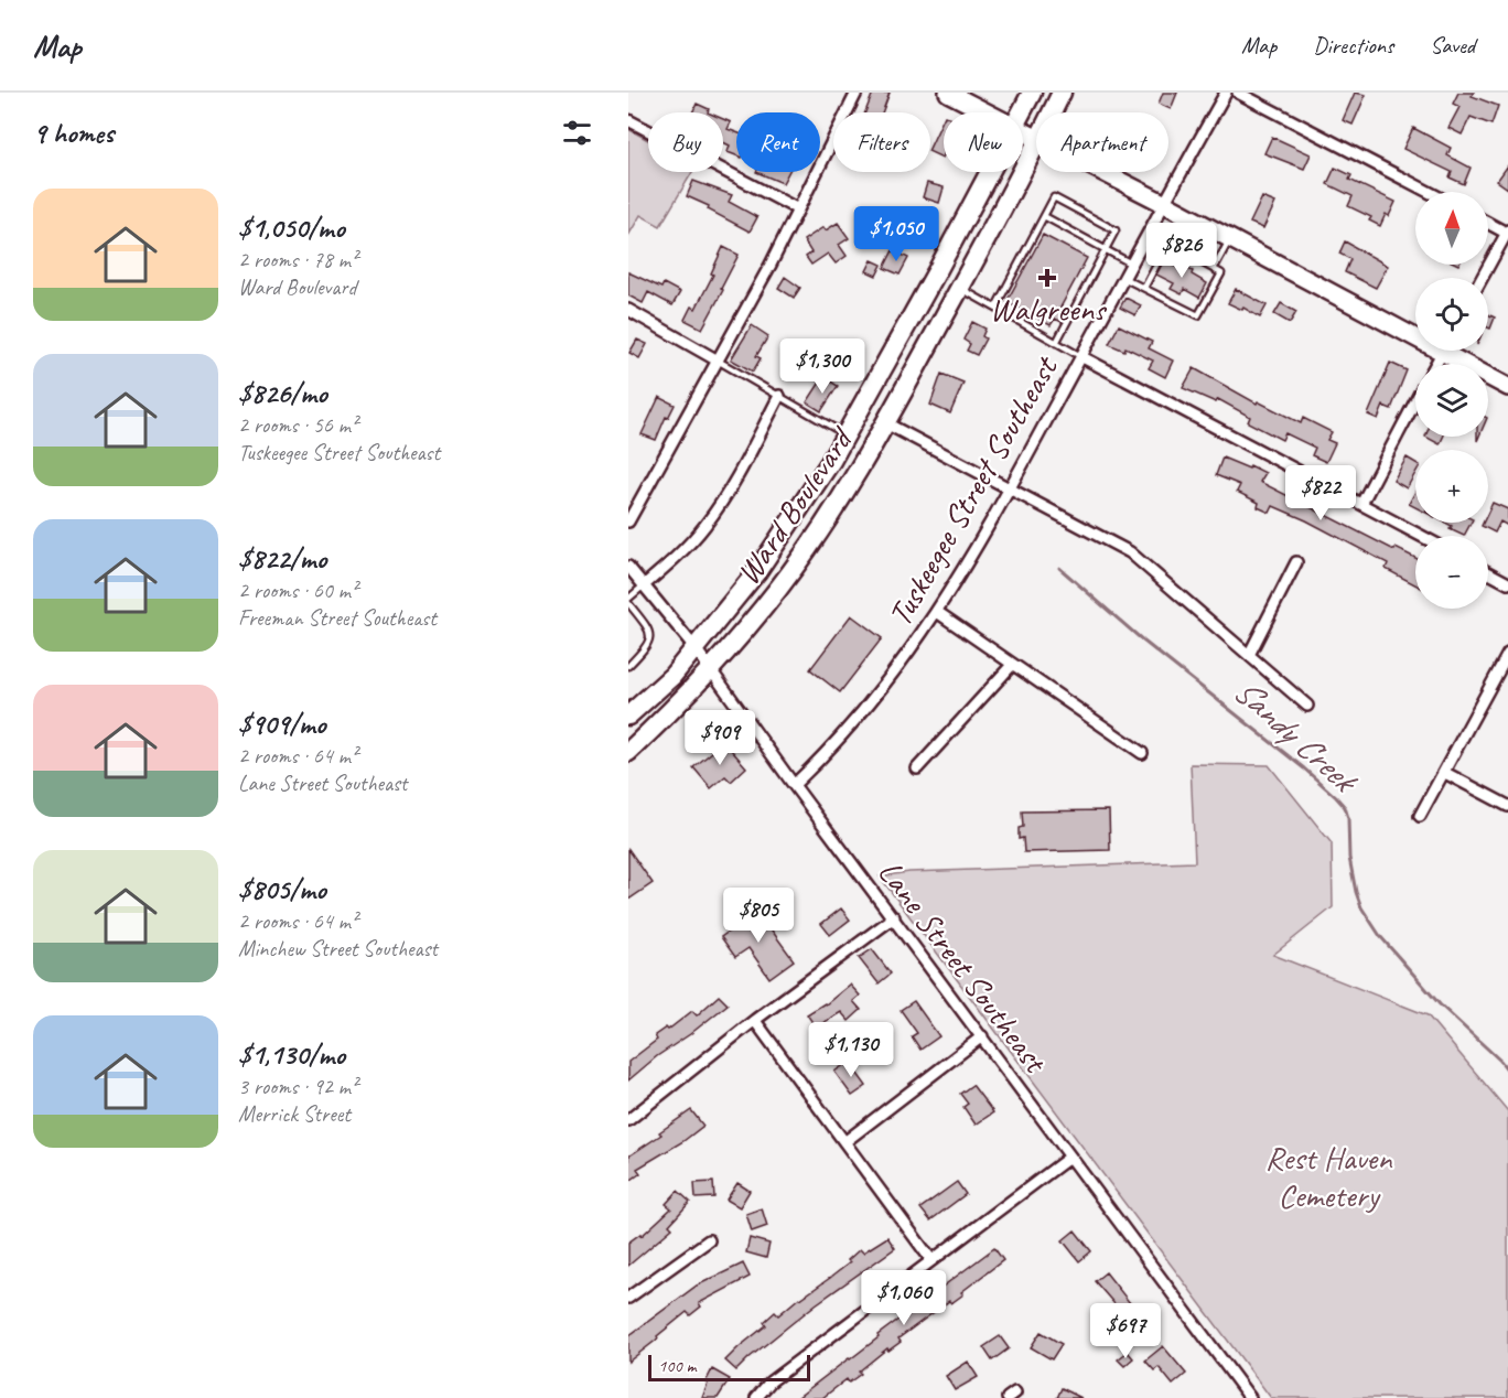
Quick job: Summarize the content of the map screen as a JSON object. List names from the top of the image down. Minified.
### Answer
{"streets":{"highway":["Ward Boulevard"],"street":["Tuskeegee Street Southeast","Lane Street Southeast"]},"crossings":[["Tuskeegee Street Southeast","Lane Street Southeast"],["Ward Boulevard","Lane Street Southeast"]],"water":["Sandy Creek"],"parks":["Rest Haven Cemetery"],"places":{"health":["Walgreens"]},"scale_bar":"100 m","north":"top","page":{"header":"Map","nav":["Map","Directions","Saved"],"heading":"9 homes","chip":["Buy","Rent","Filters","New","Apartment"],"list":[{"name":"$1,050/mo","note":"2 rooms · 78 m² · Ward Boulevard"},{"name":"$826/mo","note":"2 rooms · 56 m² · Tuskeegee Street Southeast"},{"name":"$822/mo","note":"2 rooms · 60 m² · Freeman Street Southeast"},{"name":"$909/mo","note":"2 rooms · 64 m² · Lane Street Southeast"},{"name":"$805/mo","note":"2 rooms · 64 m² · Minchew Street Southeast"},{"name":"$1,130/mo","note":"3 rooms · 92 m² · Merrick Street"}],"map_buttons":["+","−"],"price":["$1,050","$826","$1,300","$822","$909","$805","$1,130","$1,060","$697"],"scale":"100 m"}}
